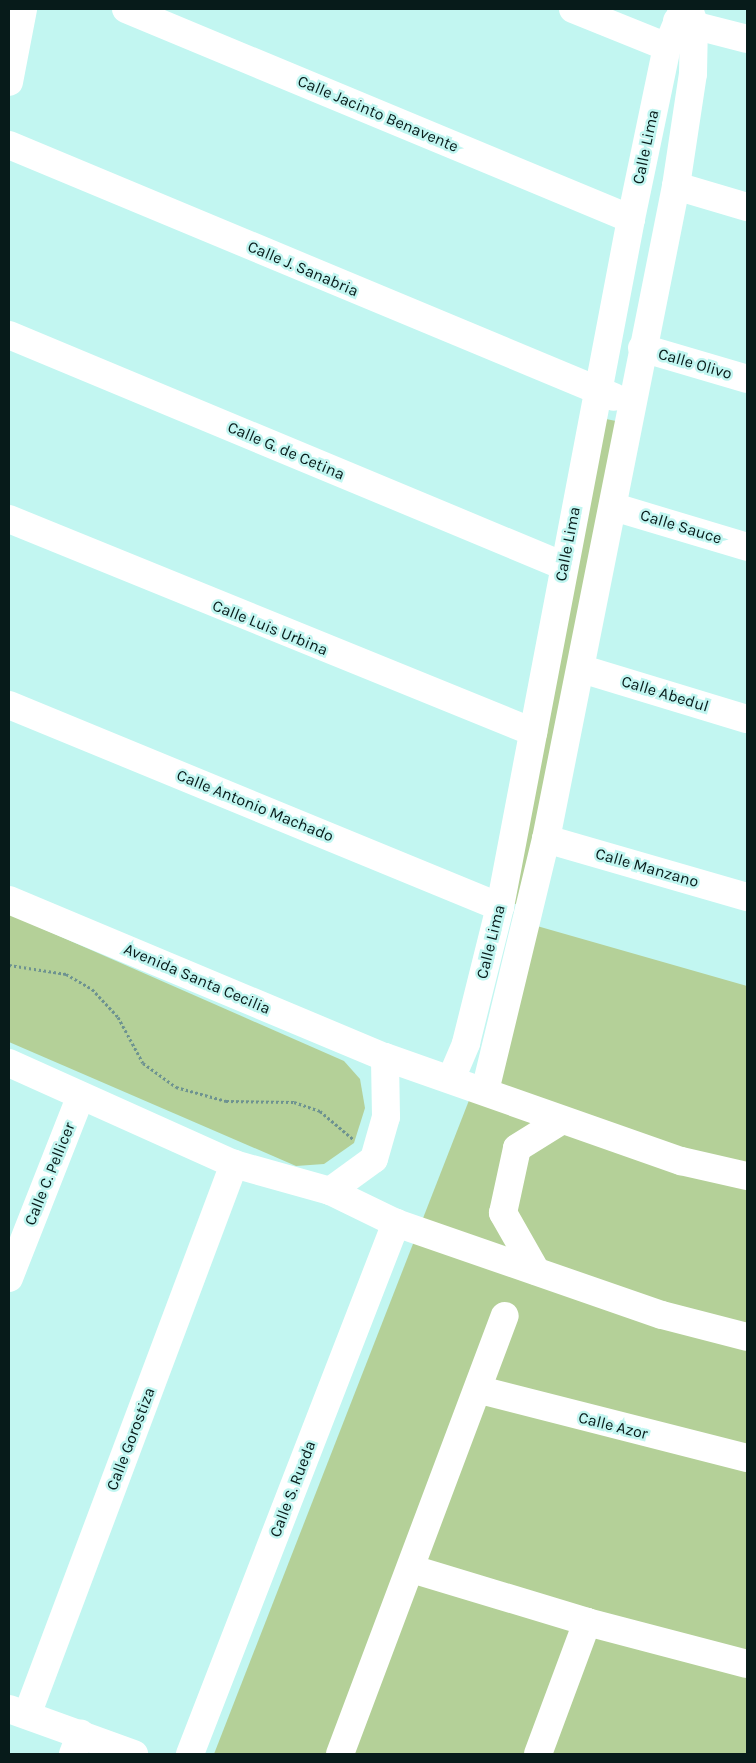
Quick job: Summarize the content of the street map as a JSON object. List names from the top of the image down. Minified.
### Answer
{"streets":{"street":["Calle Jacinto Benavente","Calle Lima","Calle J. Sanabria","Calle Olivo","Calle G. de Cetina","Calle Sauce","Calle Luis Urbina","Calle Abedul","Calle Antonio Machado","Calle Manzano","Avenida Santa Cecilia","Calle C. Pellicer","Calle Azor","Calle Gorostiza","Calle S. Rueda"]},"crossings":[["Calle Jacinto Benavente","Calle Lima"],["Calle Lima","Calle J. Sanabria"],["Calle Lima","Calle Olivo"],["Calle Lima","Calle G. de Cetina"],["Calle Lima","Calle Sauce"],["Calle Lima","Calle Luis Urbina"],["Calle Lima","Calle Abedul"],["Calle Lima","Calle Antonio Machado"],["Calle Lima","Calle Manzano"],["Calle Lima","Avenida Santa Cecilia"]]}
